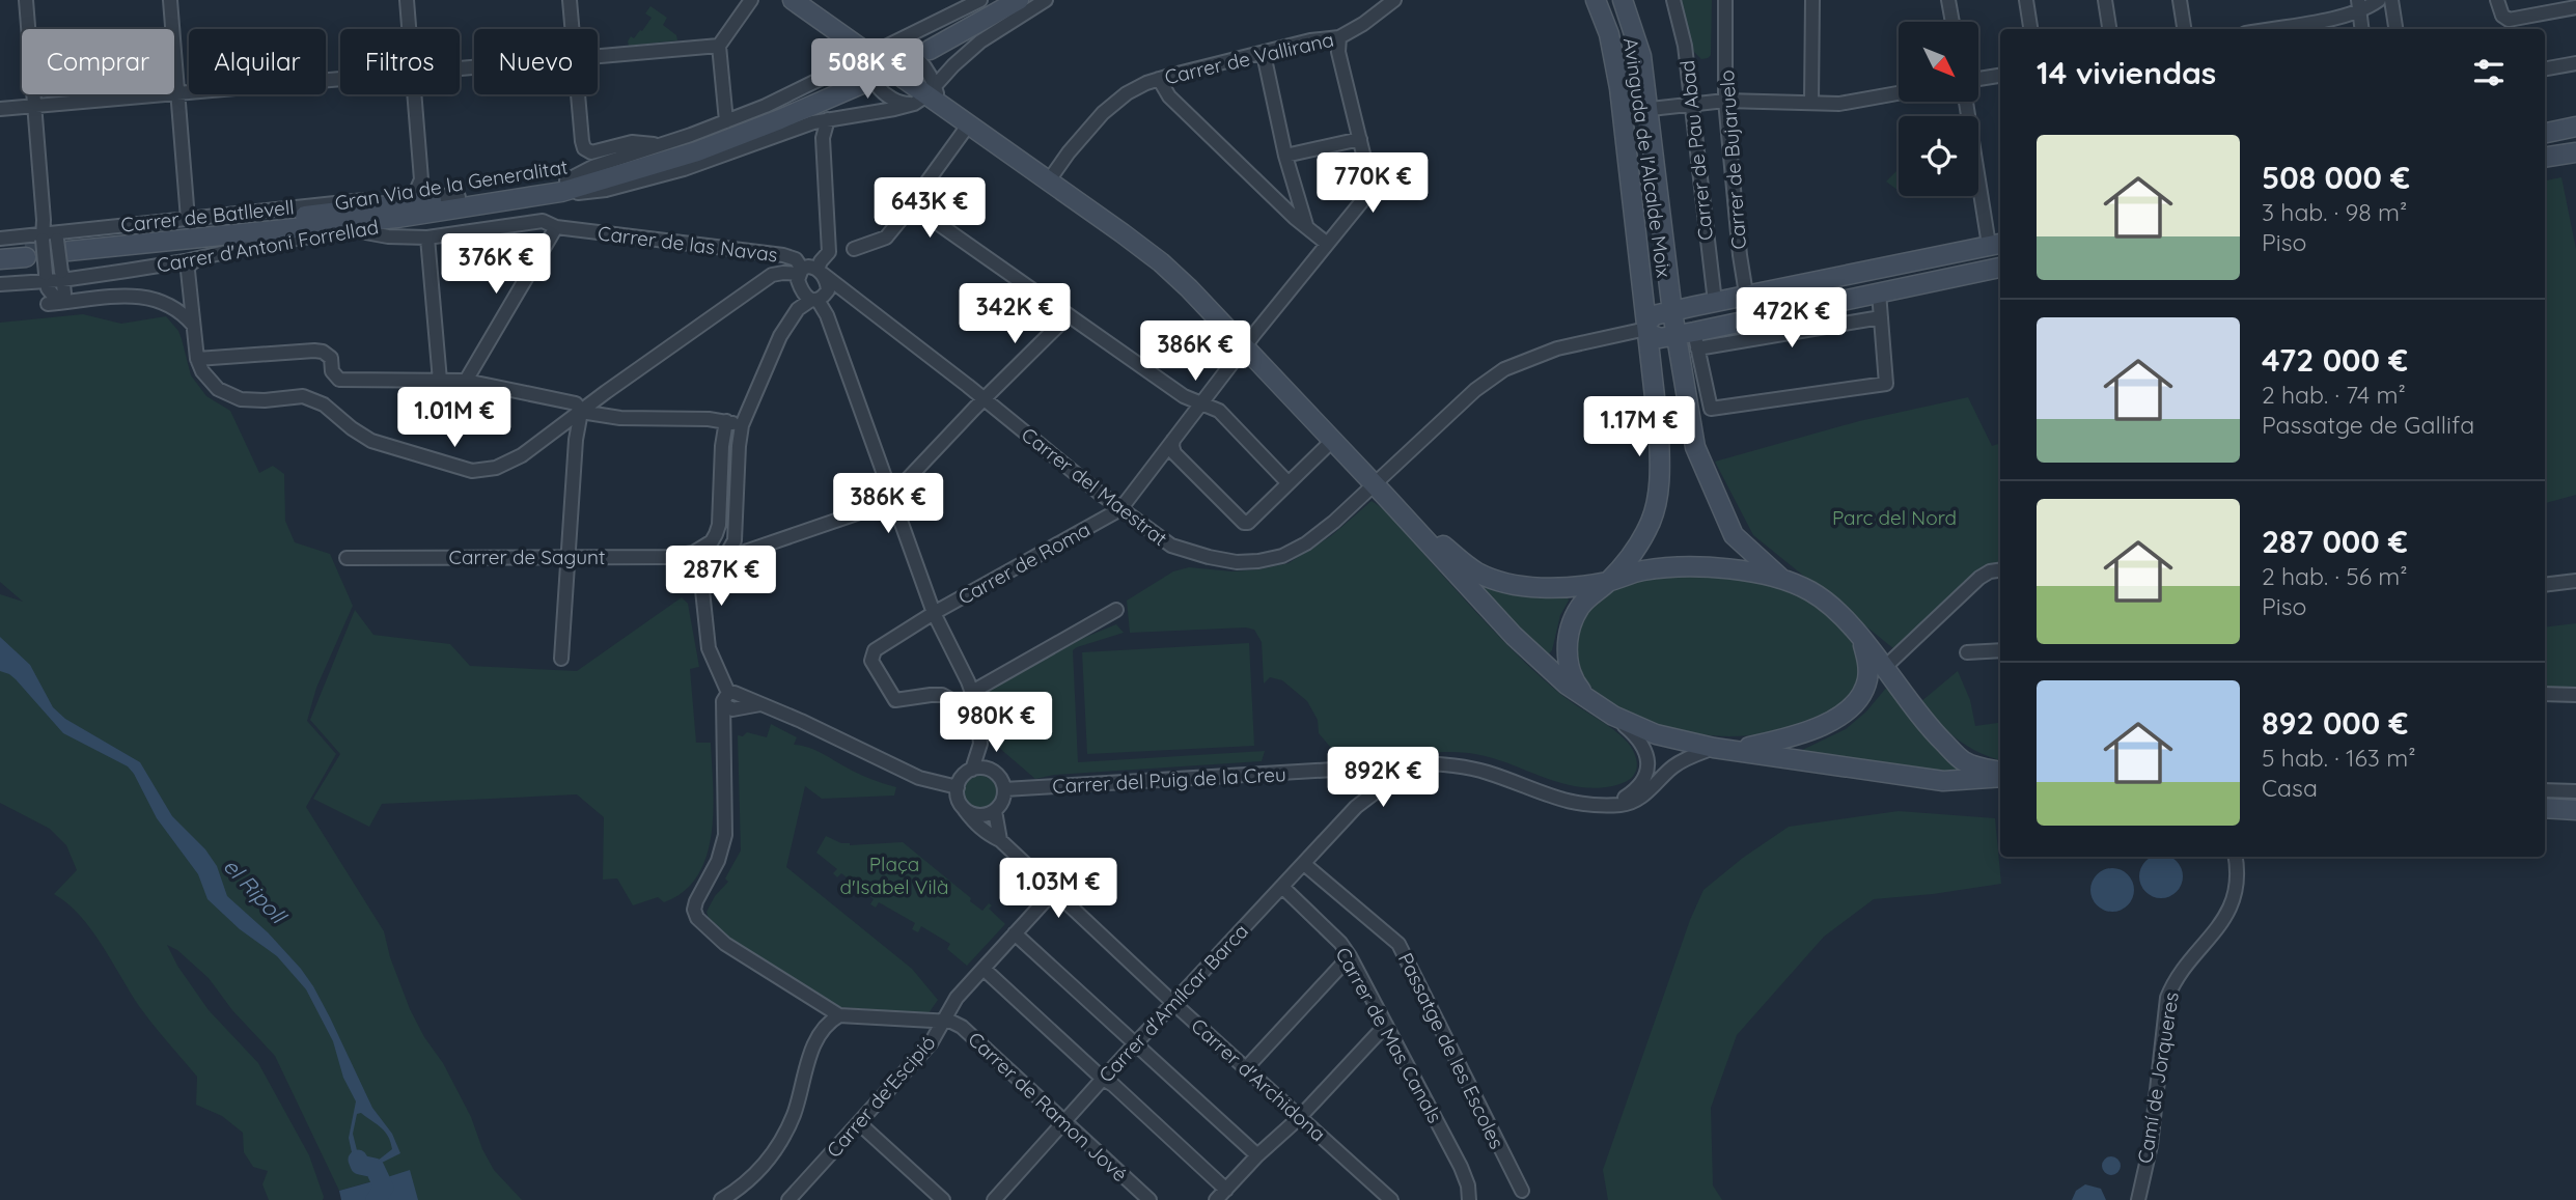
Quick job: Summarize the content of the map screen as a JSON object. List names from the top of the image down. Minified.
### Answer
{"streets":{"street":["Carrer de Vallirana","Carrer de Pau Abad","Avinguda de l'Alcalde Moix","Carrer de Bujaruelo","Gran Via de la Generalitat","Carrer de Batllevell","Carrer de las Navas","Carrer d'Antoni Forrellad","Carrer del Maestrat","Carrer de Sagunt","Carrer de Roma","Carrer del Puig de la Creu","Carrer d'Amílcar Barca","Carrer de Mas Canals","Passatge de les Escoles","Camí de Jorqueres","Carrer d'Archidona","Carrer de'Escipió","Carrer de Ramon Jové"]},"crossings":[["Carrer de Vallirana","Carrer de Roma"],["Avinguda de l'Alcalde Moix","Carrer del Maestrat"],["Avinguda de l'Alcalde Moix","Carrer del Puig de la Creu"],["Gran Via de la Generalitat","Carrer de Batllevell"],["Gran Via de la Generalitat","Carrer d'Antoni Forrellad"],["Carrer de las Navas","Carrer d'Antoni Forrellad"],["Carrer de las Navas","Carrer del Maestrat"],["Carrer del Maestrat","Carrer de Roma"],["Carrer del Puig de la Creu","Carrer d'Amílcar Barca"],["Carrer del Puig de la Creu","Carrer d'Archidona"],["Carrer d'Amílcar Barca","Carrer de Mas Canals"],["Carrer d'Amílcar Barca","Passatge de les Escoles"],["Carrer d'Amílcar Barca","Carrer d'Archidona"],["Carrer d'Amílcar Barca","Carrer de Ramon Jové"],["Carrer d'Archidona","Carrer de'Escipió"],["Carrer de'Escipió","Carrer de Ramon Jové"]],"water":["el Ripoll"],"parks":["Parc del Nord","Plaça d'Isabel Vilà"],"north":"bottom right","page":{"chip":["Comprar","Alquilar","Filtros","Nuevo"],"heading":"14 viviendas","price":["508K €","770K €","643K €","376K €","342K €","472K €","386K €","1.01M €","1.17M €","386K €","287K €","980K €","892K €","1.03M €"],"list":[{"name":"508 000 €","note":"3 hab. · 98 m² · Piso"},{"name":"472 000 €","note":"2 hab. · 74 m² · Passatge de Gallifa"},{"name":"287 000 €","note":"2 hab. · 56 m² · Piso"},{"name":"892 000 €","note":"5 hab. · 163 m² · Casa"}]}}
